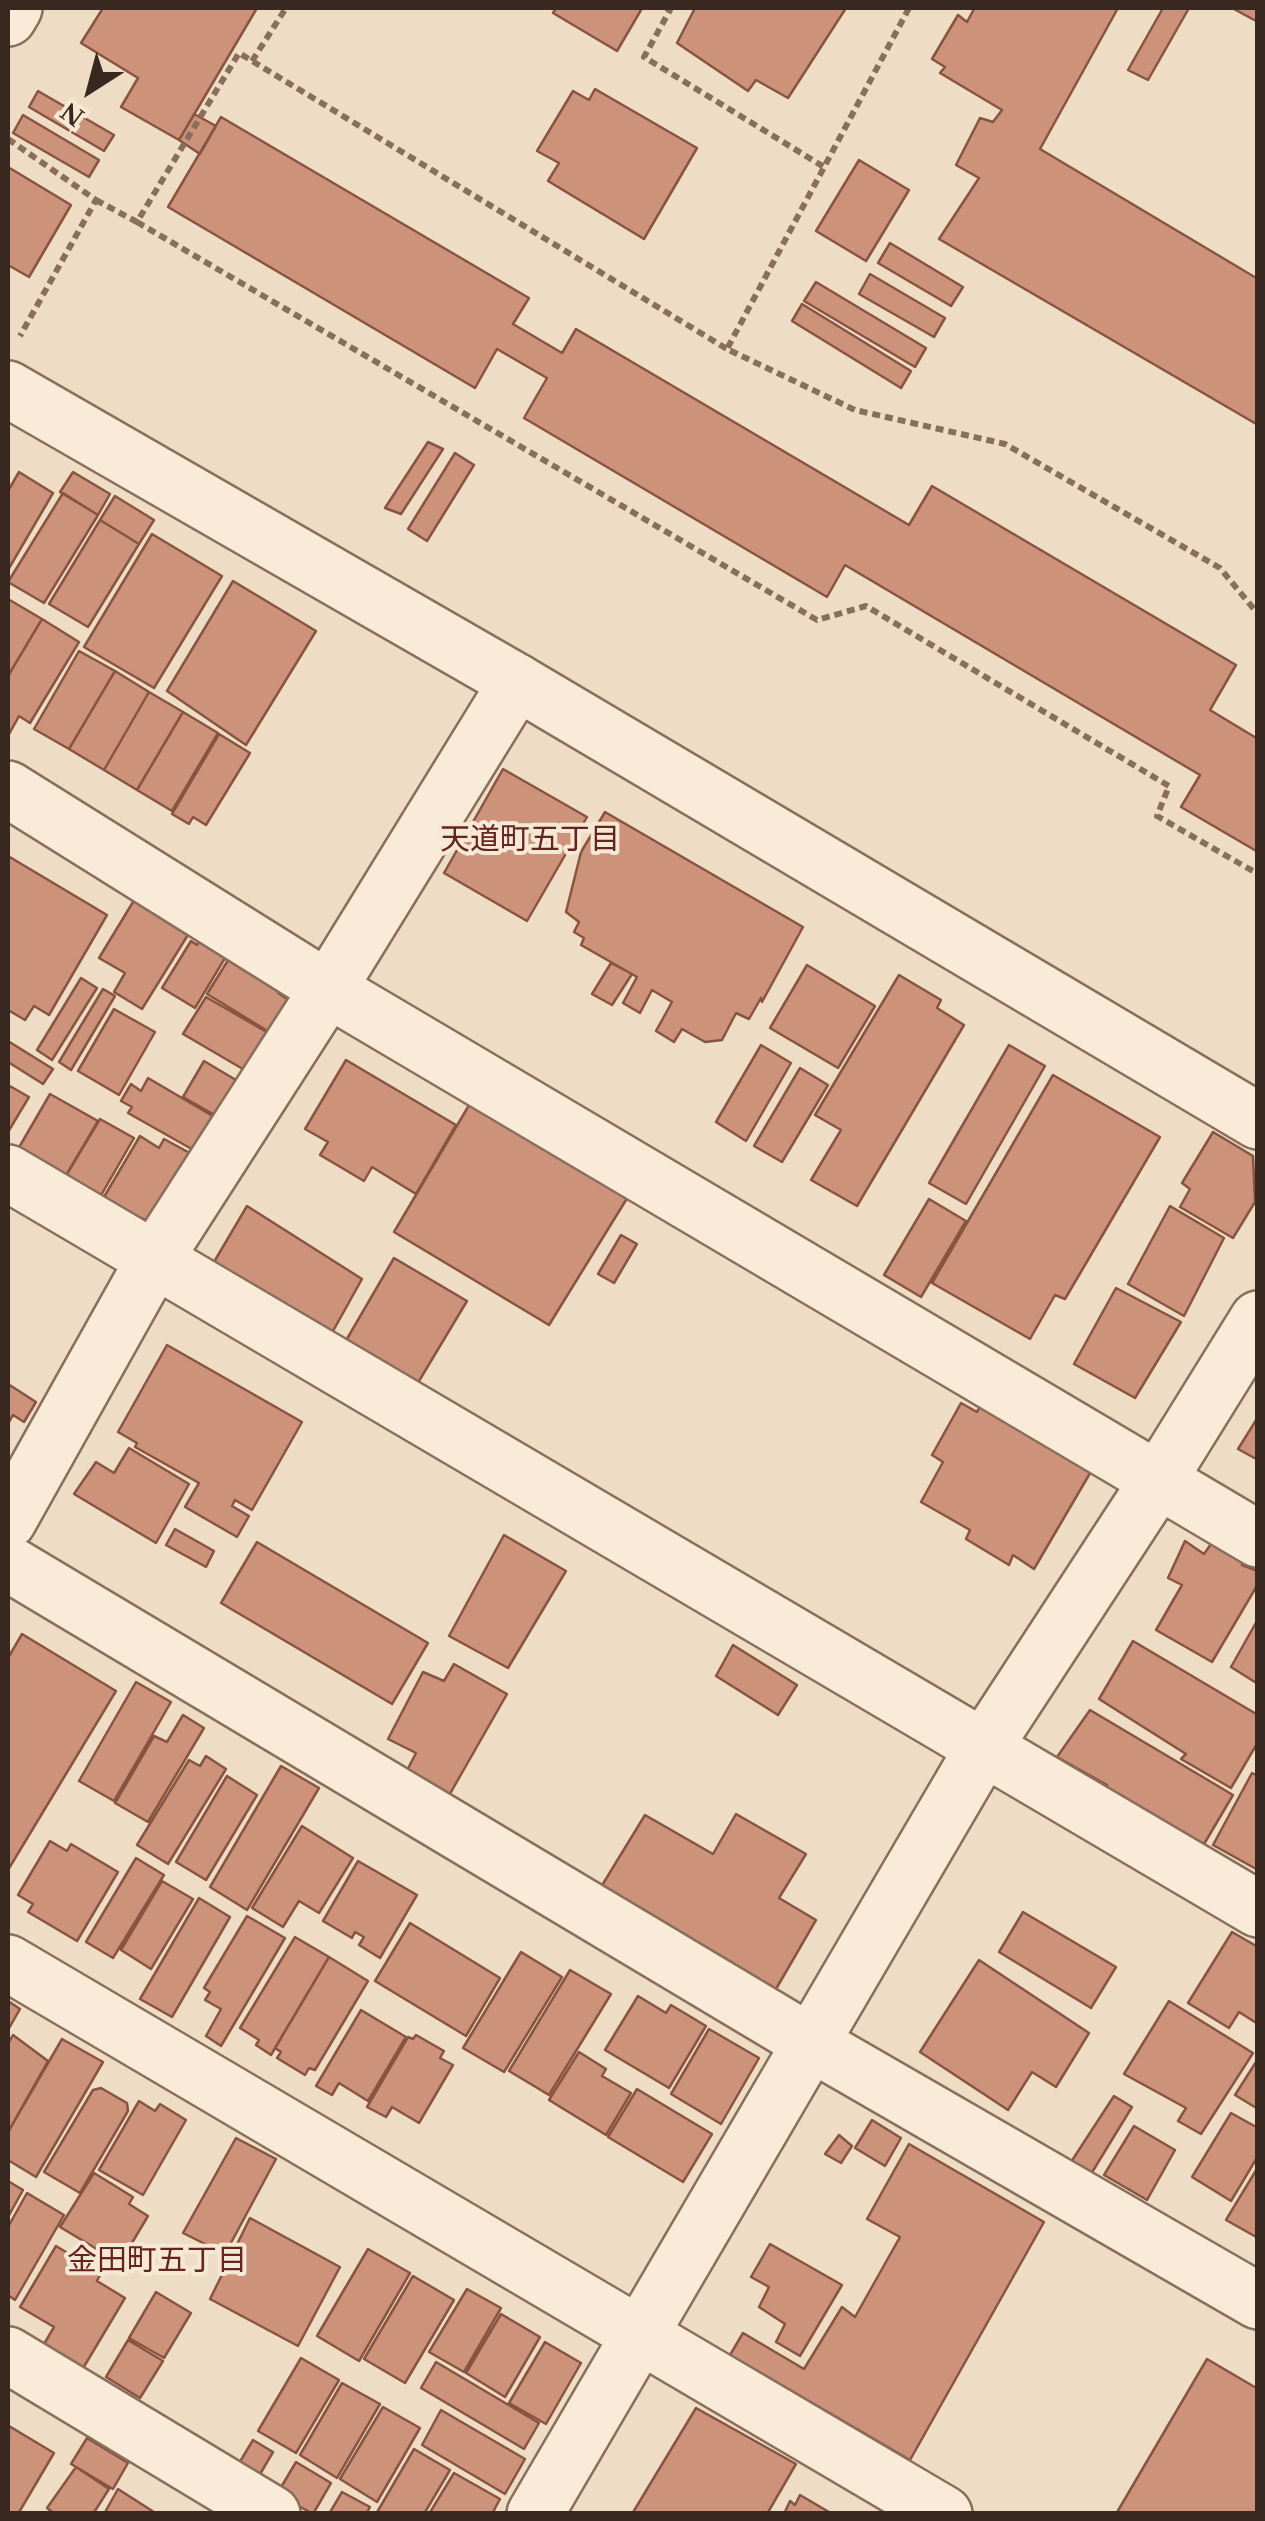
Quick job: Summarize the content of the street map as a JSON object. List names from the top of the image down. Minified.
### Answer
{"districts":["天道町五丁目","金田町五丁目"],"north":"bottom left"}
